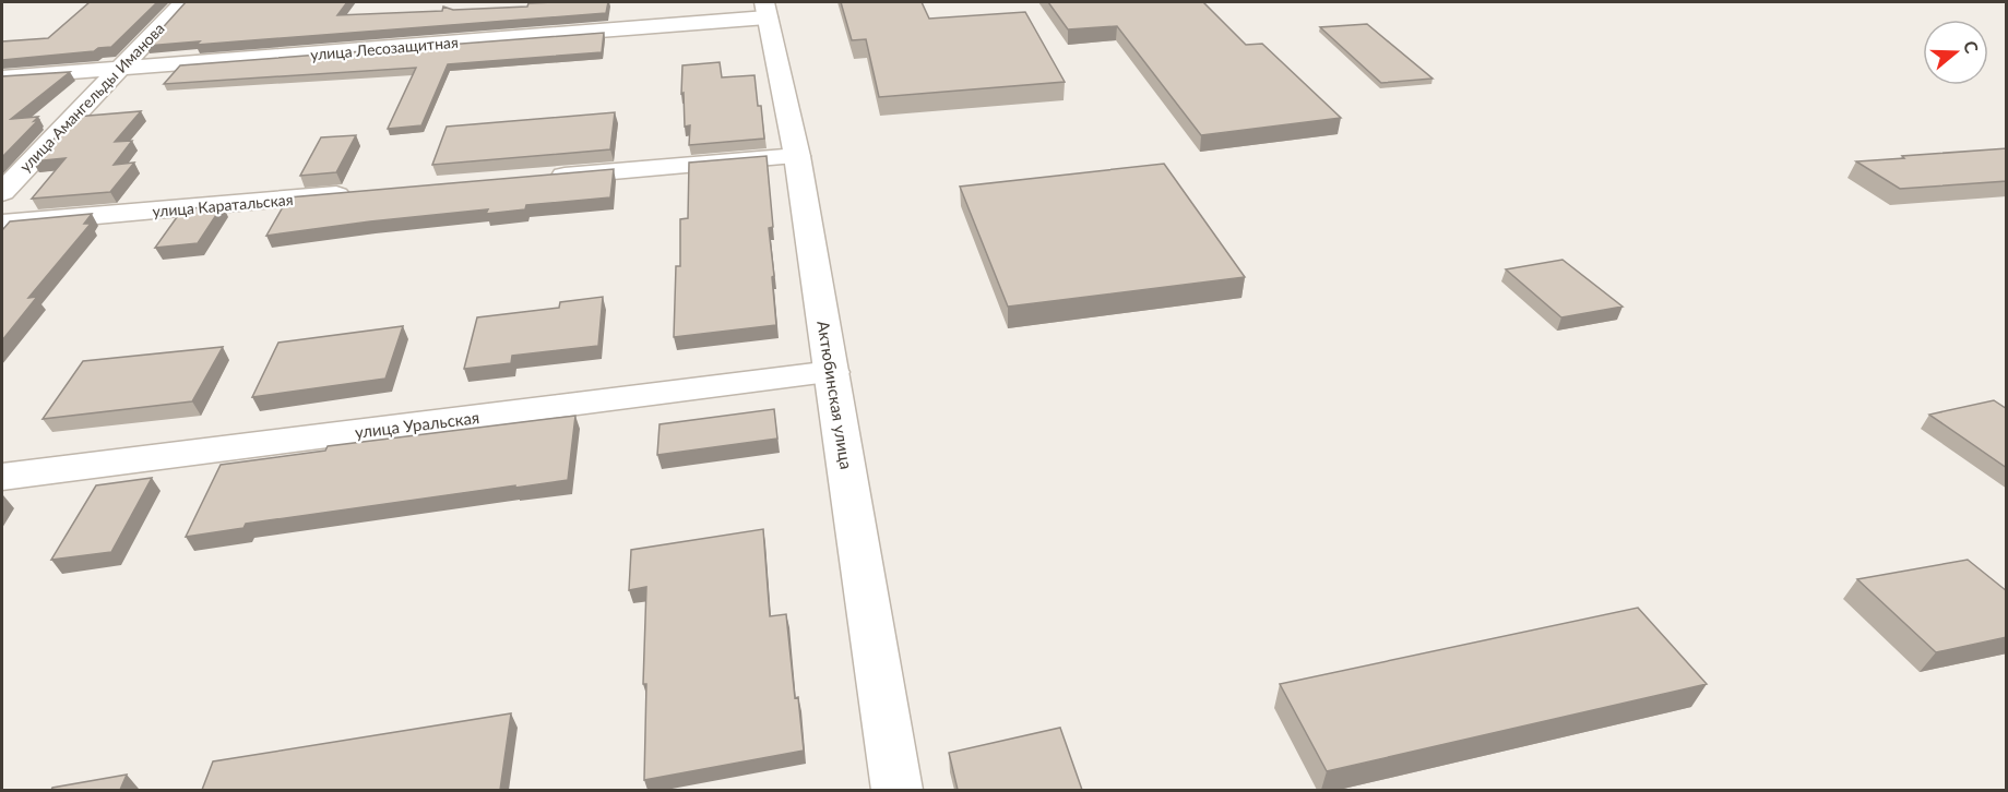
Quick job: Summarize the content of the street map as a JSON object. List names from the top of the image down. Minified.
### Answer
{"streets":{"street":["улица Лесозащитная","улица Амангельды Иманова","улица Каратальская","Актюбинская улица","улица Уральская"]},"crossings":[["улица Лесозащитная","улица Амангельды Иманова"],["улица Лесозащитная","Актюбинская улица"],["Актюбинская улица","улица Уральская"]],"north":"right"}
